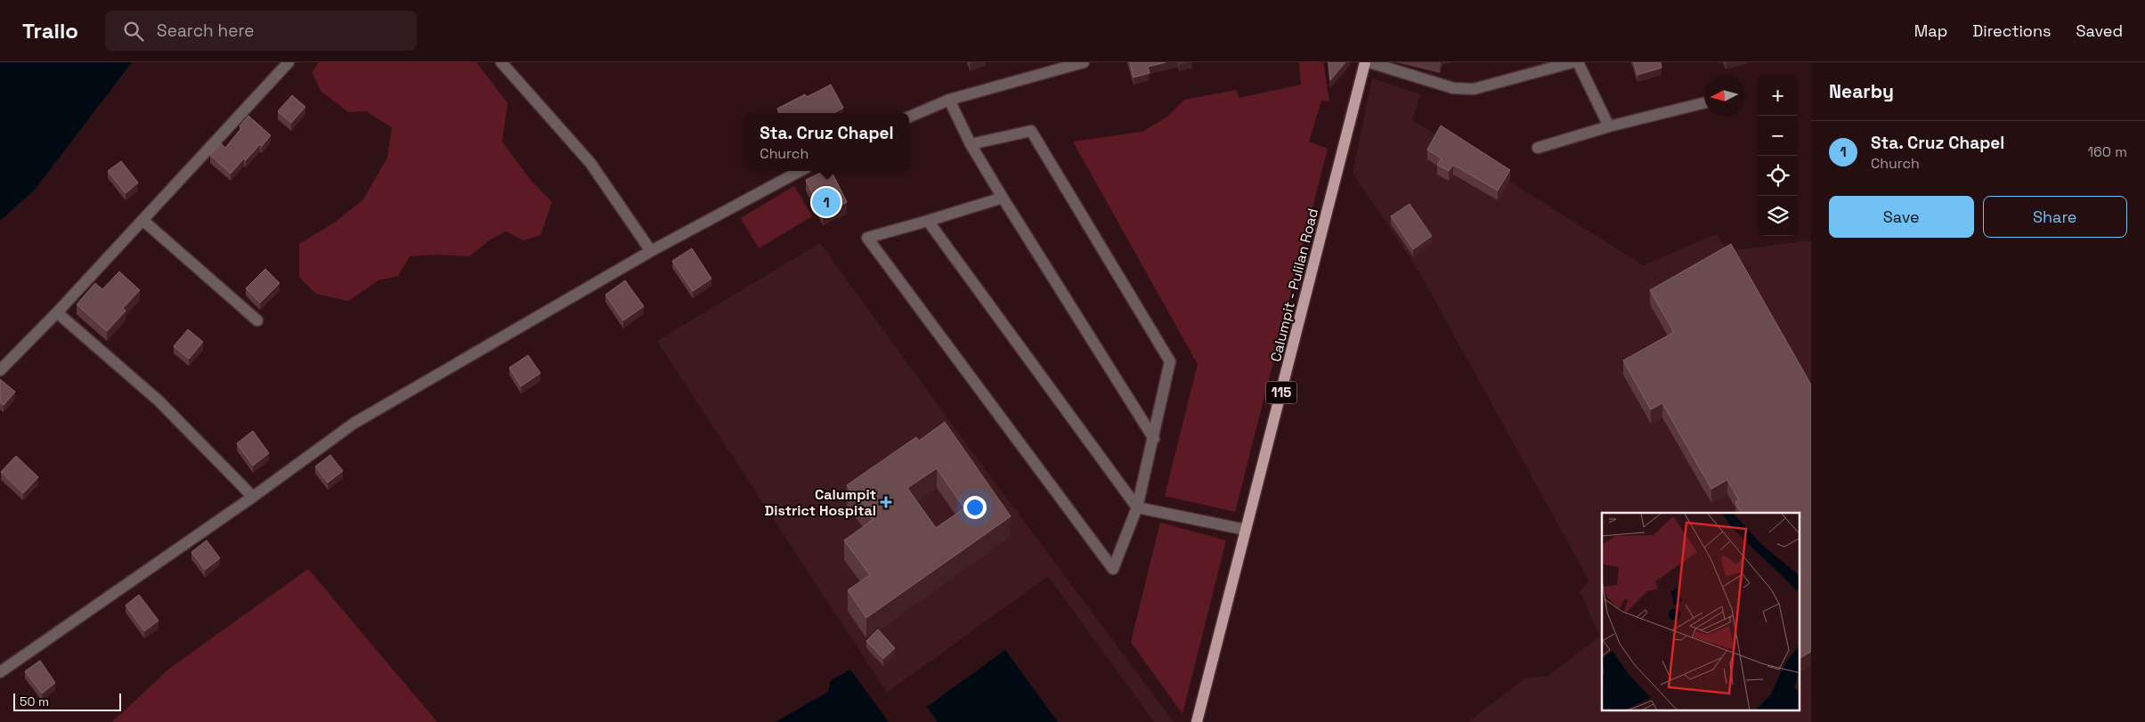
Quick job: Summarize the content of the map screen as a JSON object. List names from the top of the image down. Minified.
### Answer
{"streets":{"main road":["Calumpit - Pulilan Road","115"]},"places":{"health":["Calumpit District Hospital"]},"scale_bar":"50 m","north":"left","page":{"header":"Trailo","search":"Search here","nav":["Map","Directions","Saved"],"heading":"Nearby","map_buttons":["+","−"],"popup":["Sta. Cruz Chapel","Church"],"list":[{"mark":"1","name":"Sta. Cruz Chapel","note":"Church","value":"160 m"}],"buttons":["Save","Share"],"pins":"1","scale":"50 m"}}
